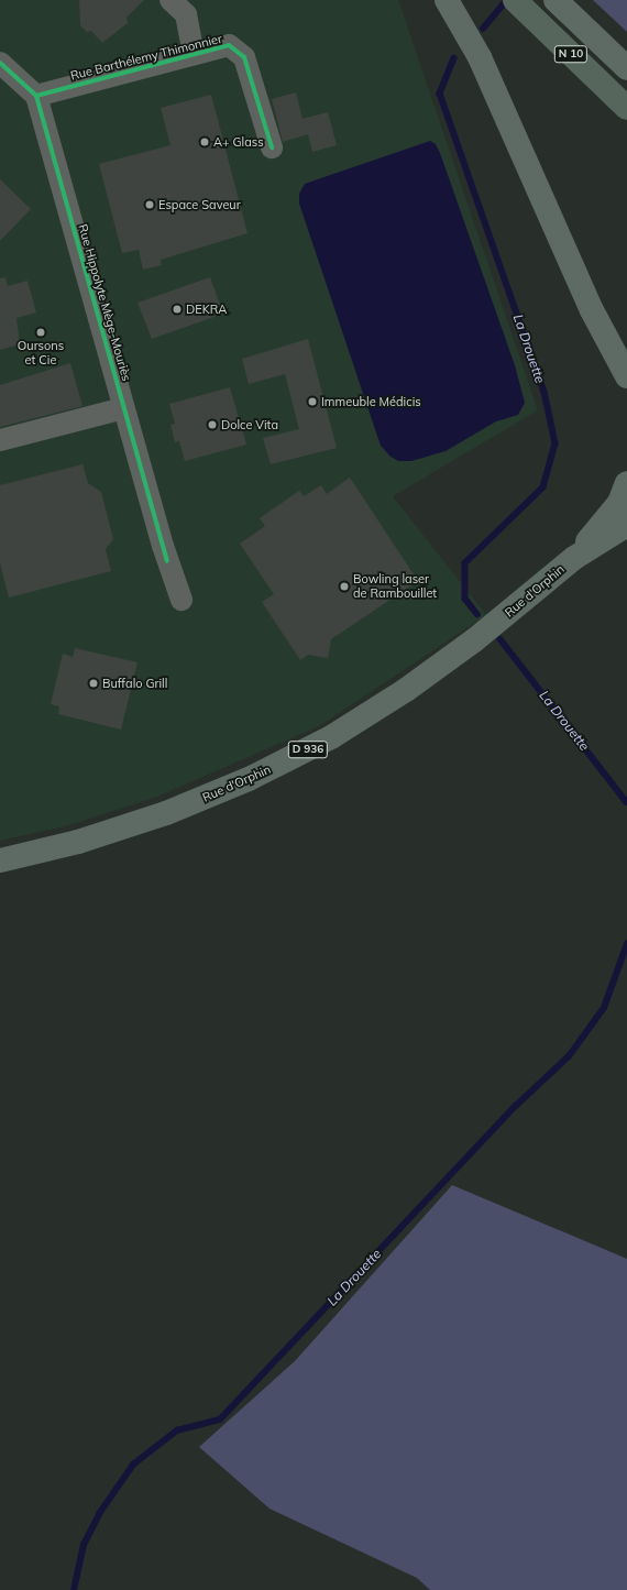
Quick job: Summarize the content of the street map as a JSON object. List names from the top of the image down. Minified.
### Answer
{"streets":{"highway":["N 10"],"main road":["Rue d'Orphin","D 936"],"street":["Rue Barthélemy Thimonnier","Rue Hippolyte Mège-Mouriès"]},"crossings":[["Rue Barthélemy Thimonnier","Rue Hippolyte Mège-Mouriès"]],"water":["La Drouette"],"places":["A+ Glass","Espace Saveur","DEKRA","Oursons et Cie","Immeuble Médicis","Dolce Vita","Bowling laser de Rambouillet","Buffalo Grill"]}
